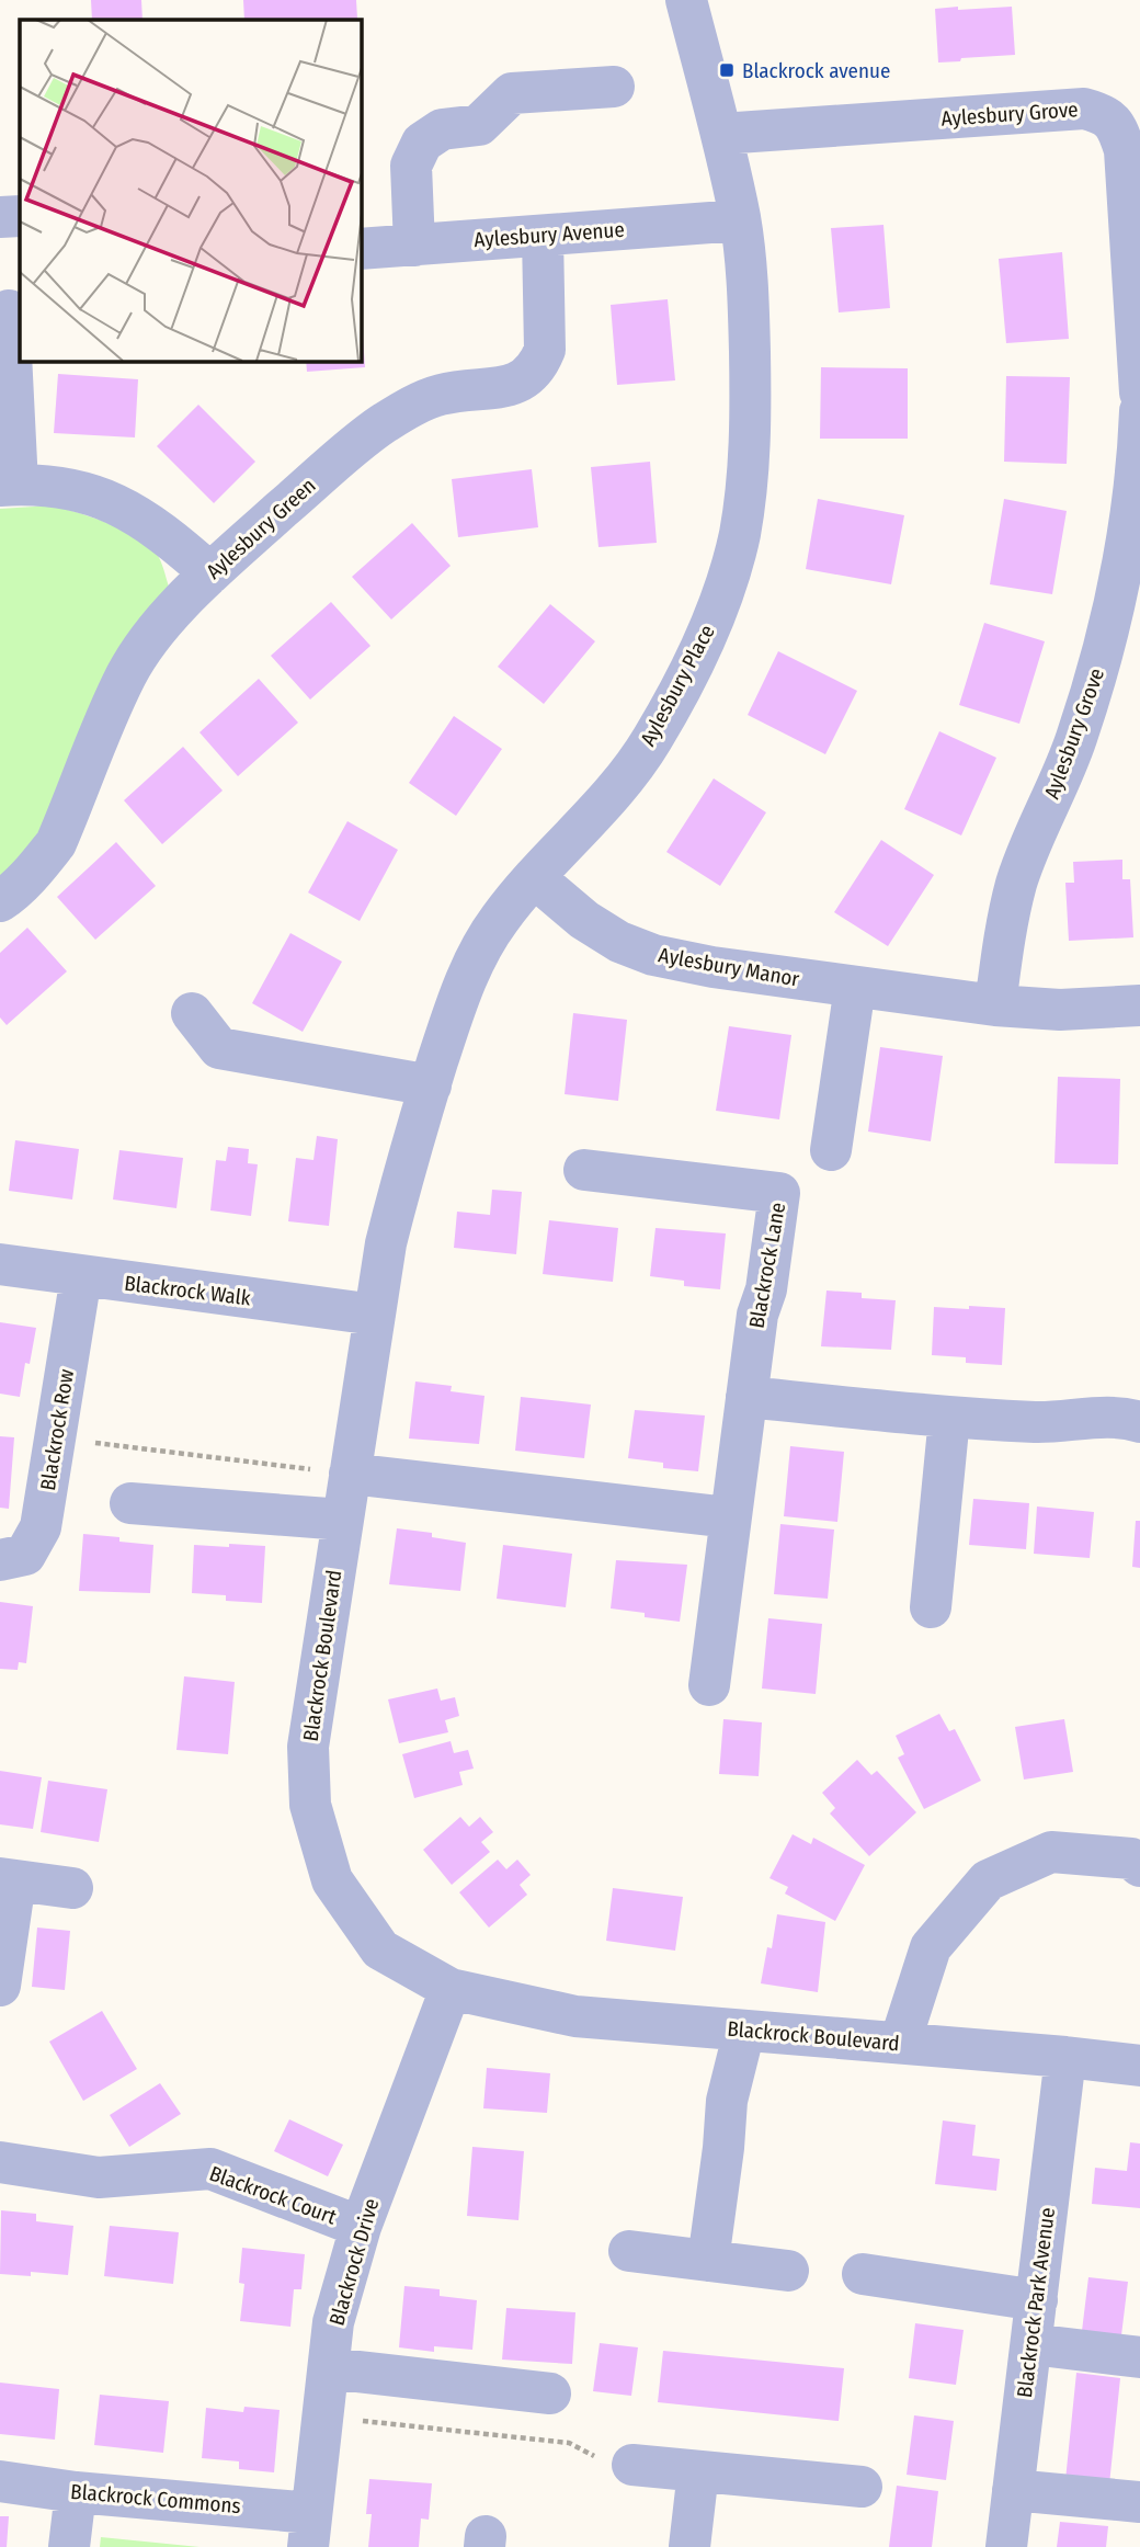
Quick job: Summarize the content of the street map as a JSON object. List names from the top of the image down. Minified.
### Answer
{"streets":{"street":["Aylesbury Grove","Aylesbury Avenue","Aylesbury Green","Aylesbury Place","Aylesbury Manor","Blackrock Lane","Blackrock Walk","Blackrock Row","Blackrock Boulevard","Blackrock Court","Blackrock Drive","Blackrock Park Avenue","Blackrock Commons"]},"crossings":[["Aylesbury Grove","Aylesbury Place"],["Aylesbury Grove","Aylesbury Manor"],["Aylesbury Avenue","Aylesbury Green"],["Aylesbury Avenue","Aylesbury Place"],["Aylesbury Place","Aylesbury Manor"],["Aylesbury Place","Blackrock Boulevard"],["Blackrock Walk","Blackrock Row"],["Blackrock Walk","Blackrock Boulevard"],["Blackrock Boulevard","Blackrock Drive"],["Blackrock Boulevard","Blackrock Park Avenue"],["Blackrock Court","Blackrock Drive"],["Blackrock Drive","Blackrock Commons"]],"places":{"transit":["Blackrock avenue"]}}
